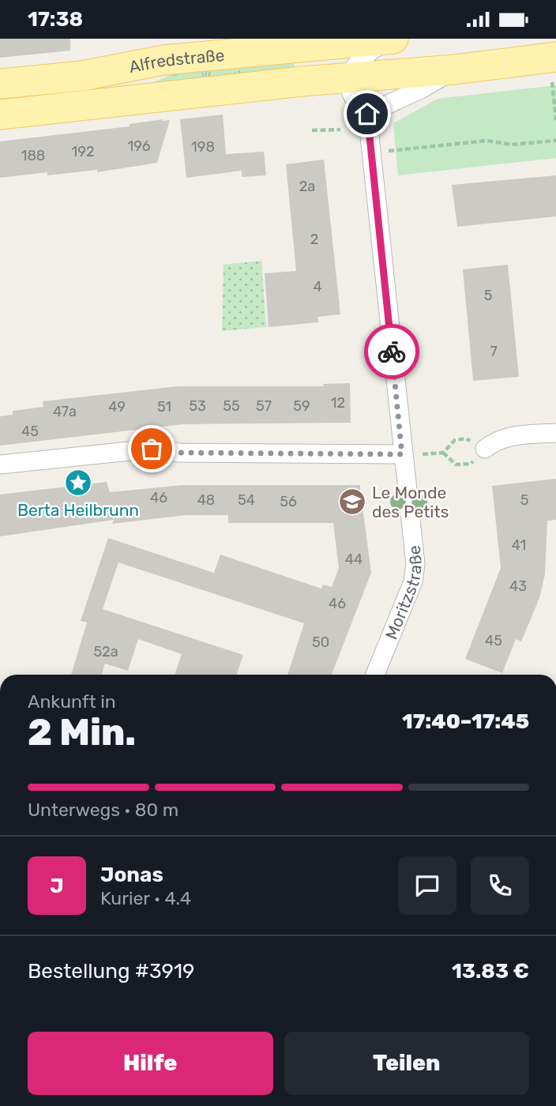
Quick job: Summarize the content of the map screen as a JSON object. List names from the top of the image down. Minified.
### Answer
{"streets":{"main road":["Alfredstraße"],"street":["Moritzstraße"]},"crossings":[["Alfredstraße","Moritzstraße"]],"places":{"place":["Berta Heilbrunn"],"school or university":["Le Monde des Petits"]},"house_numbers":["196","198","192","188","2a","2","4","5","7","12","53","55","57","59","49","51","47a","45","46","48","54","5","56","41","44","43","46","45","50","52a"],"page":{"status":"17:38","heading":["2 Min.","Ankunft in","17:40–17:45"],"panel":["Jonas","Kurier · 4.4","Bestellung #3919","13.83 €"],"bar":"Unterwegs · 80 m","round":"J","buttons":["Hilfe","Teilen"]}}
